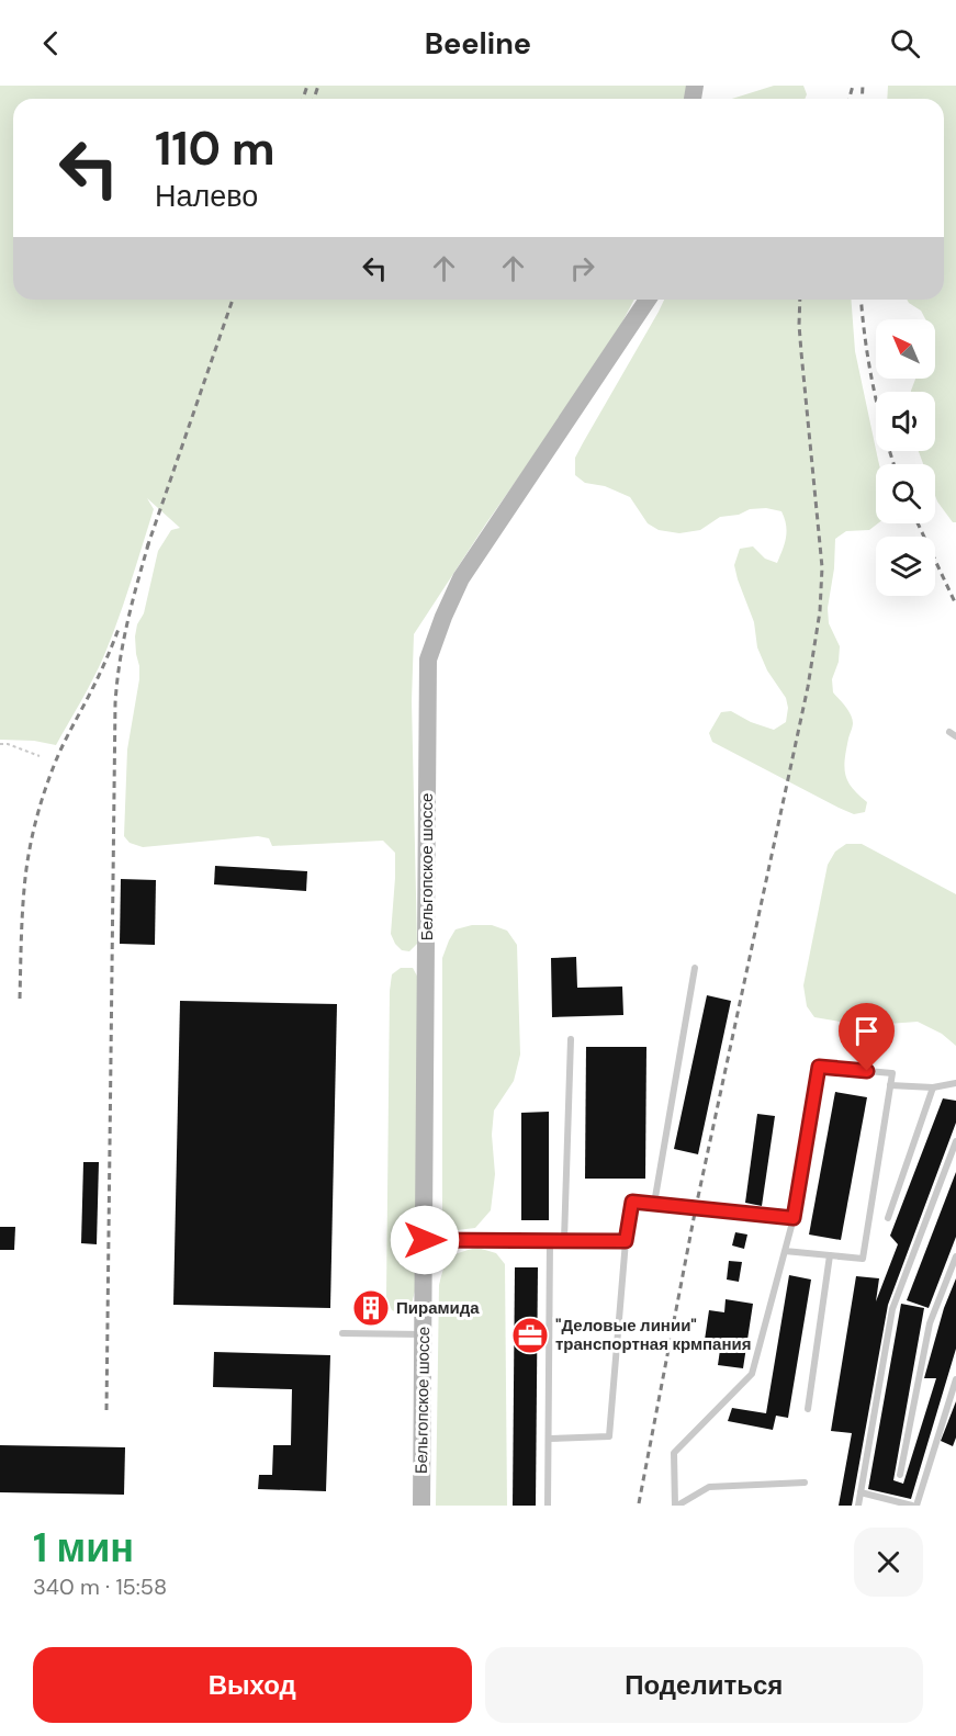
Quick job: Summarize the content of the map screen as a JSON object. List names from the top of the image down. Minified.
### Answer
{"streets":{"street":["Бельгопское шоссе"]},"places":{"building":["Пирамида"],"office":["\"Деловые линии\" транспортная крмпания"]},"north":"top left","page":{"header":"Beeline","turn":["110 m","Налево"],"heading":["1 мин","340 m · 15:58"],"buttons":["Выход","Поделиться"]}}
